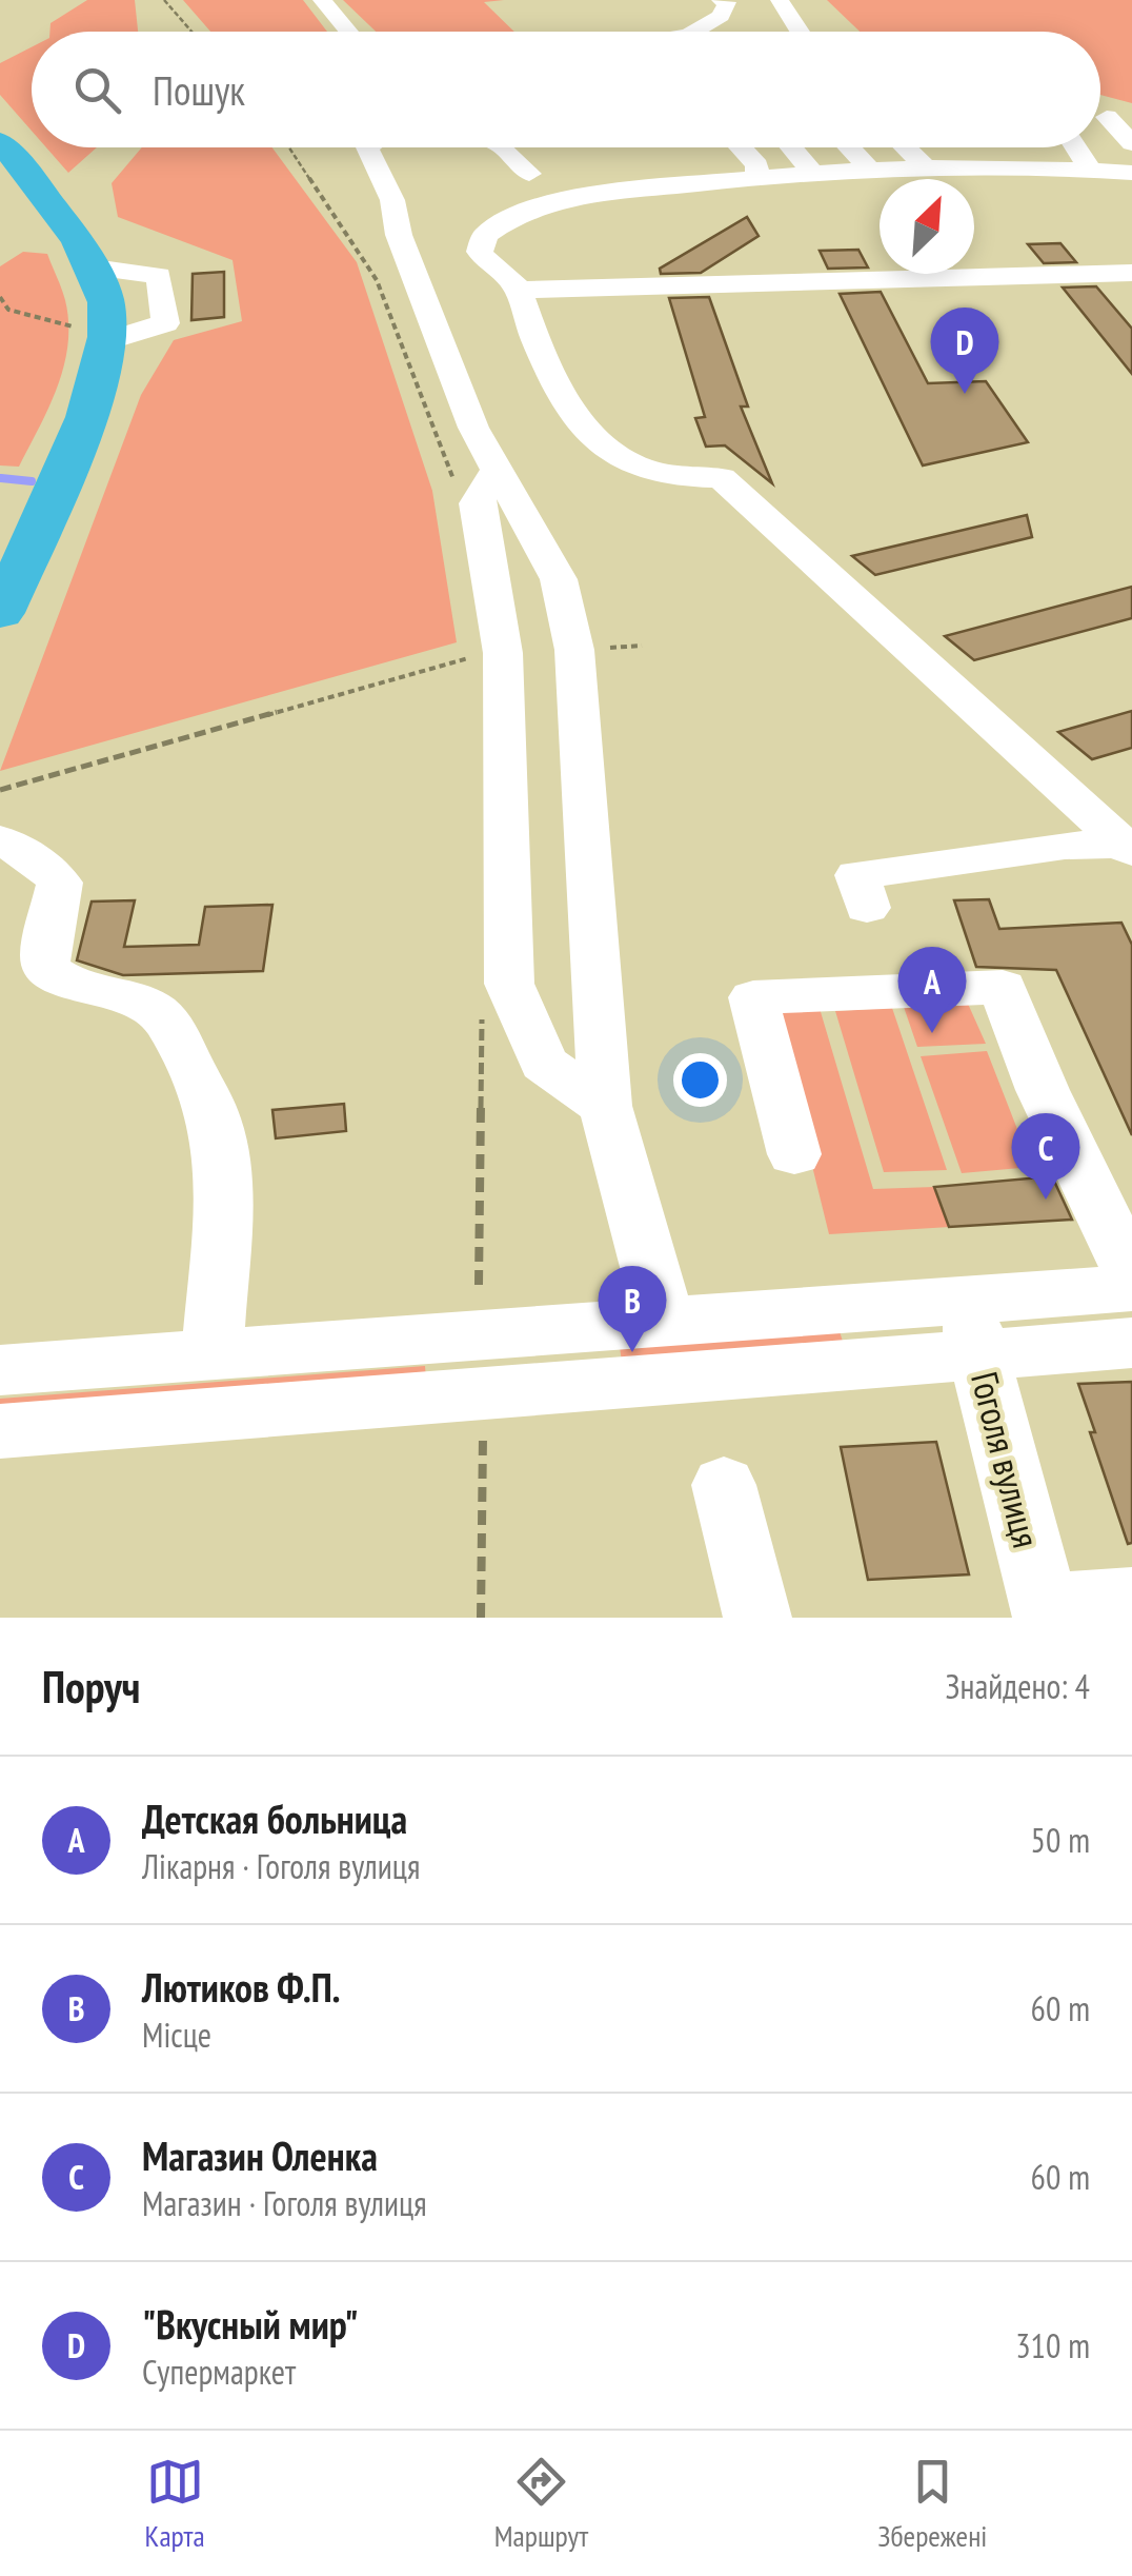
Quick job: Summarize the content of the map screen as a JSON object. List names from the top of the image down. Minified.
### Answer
{"streets":{"street":["Гоголя вулиця"]},"north":"top right","page":{"search":"Пошук","pins":["D","A","C","B"],"heading":["Поруч","Знайдено: 4"],"list":[{"mark":"A","name":"Детская больница","note":"Лікарня · Гоголя вулиця","value":"50 m"},{"mark":"B","name":"Лютиков Ф.П.","note":"Місце","value":"60 m"},{"mark":"C","name":"Магазин Оленка","note":"Магазин · Гоголя вулиця","value":"60 m"},{"mark":"D","name":"\"Вкусный мир\"","note":"Супермаркет","value":"310 m"}],"nav":["Карта","Маршрут","Збережені"]}}
